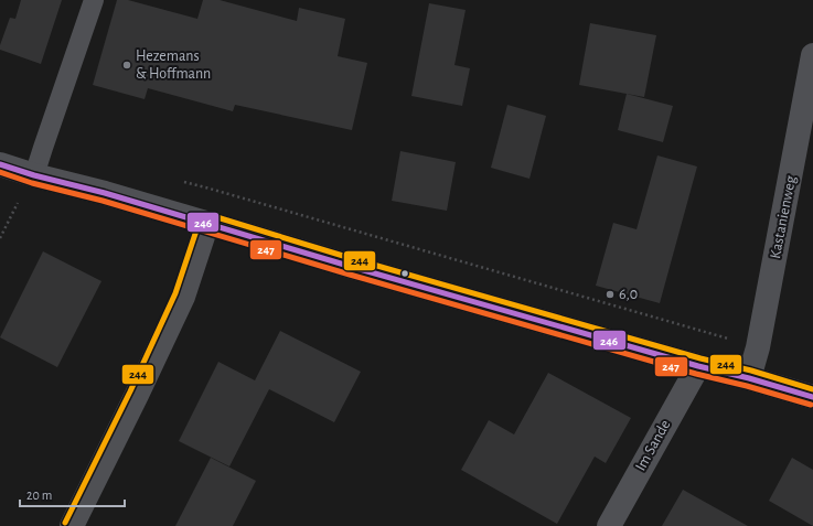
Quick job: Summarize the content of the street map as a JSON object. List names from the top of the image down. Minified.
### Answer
{"streets":{"street":["Kastanienweg","Im Sande"]},"places":["Hezemans & Hoffmann","6,0"],"lines":["transit line 246","transit line 247","transit line 244"],"scale_bar":"20 m"}
